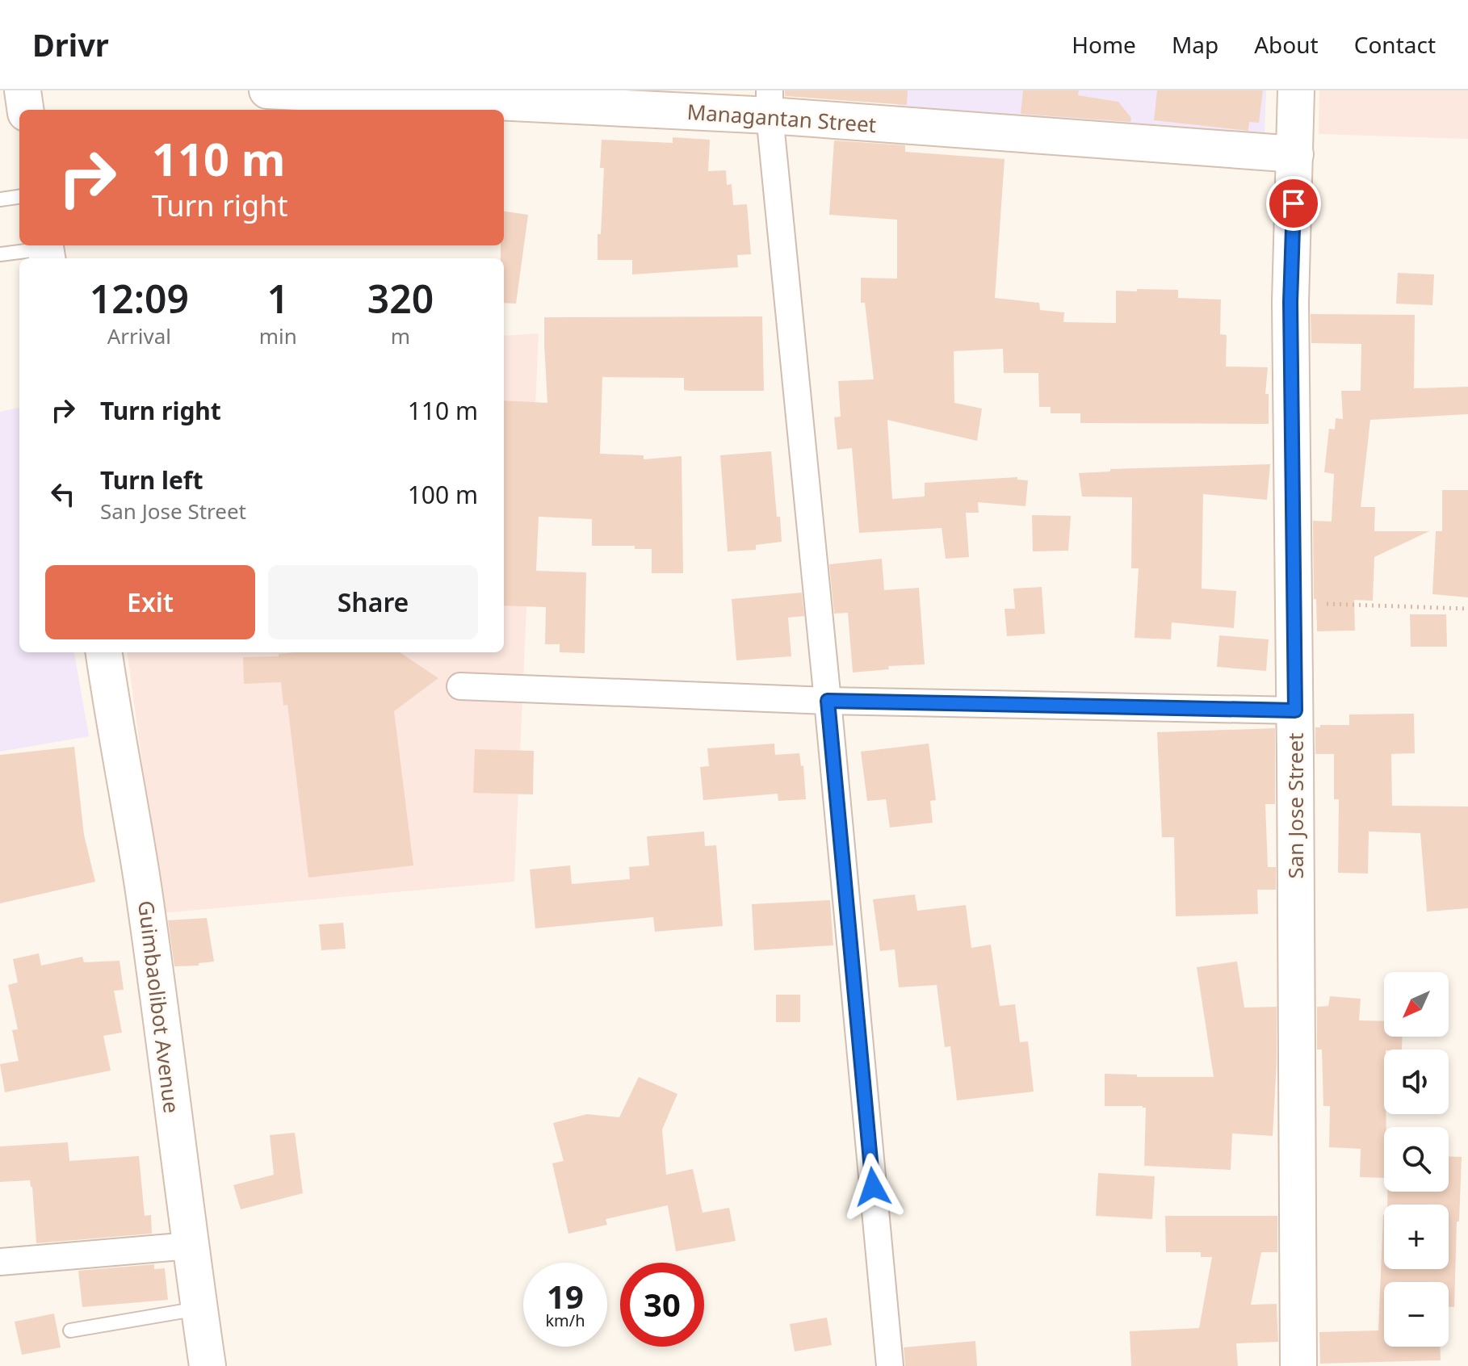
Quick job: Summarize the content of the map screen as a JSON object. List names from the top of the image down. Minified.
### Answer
{"streets":{"street":["Managantan Street","San Jose Street","Guimbaolibot Avenue"]},"crossings":[["Managantan Street","San Jose Street"]],"north":"bottom left","page":{"header":"Drivr","nav":["Home","Map","About","Contact"],"turn":["110 m","Turn right"],"eta":["12:09","Arrival","1","min","320","m"],"list":[{"name":"Turn right","value":"110 m"},{"name":"Turn left","note":"San Jose Street","value":"100 m"}],"buttons":["Exit","Share"],"map_buttons":["+","−"],"speed":"19 km/h","limit":"30"}}
